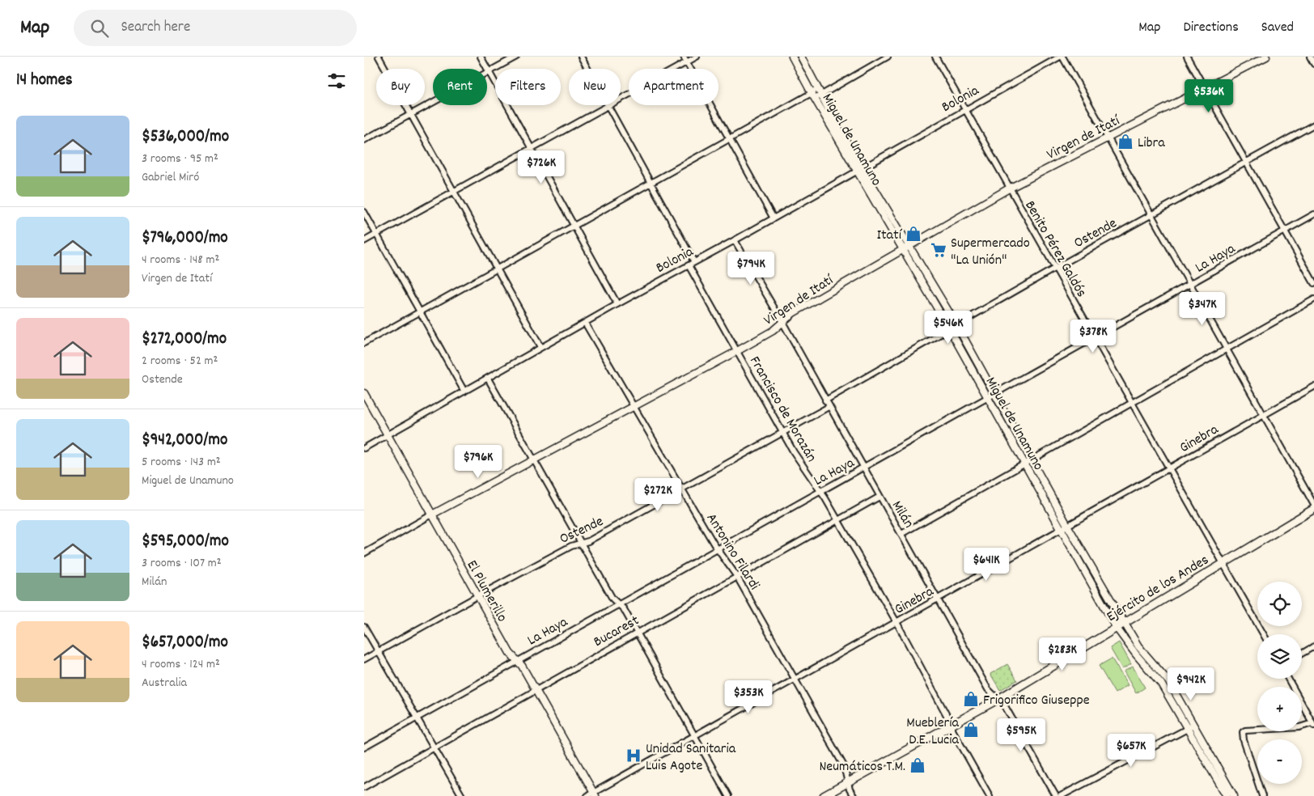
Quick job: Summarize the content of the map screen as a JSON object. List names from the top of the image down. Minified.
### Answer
{"streets":{"main road":["Ejército de los Andes"],"street":["Bolonia","Virgen de Itatí","Miguel de Unamuno","Ostende","Benito Pérez Galdós","La Haya","Francisco de Morazán","Ginebra","Milán","Antonino Filardi","El Plumerillo","Bucarest"]},"crossings":[["Bolonia","Miguel de Unamuno"],["Bolonia","Benito Pérez Galdós"],["Bolonia","Francisco de Morazán"],["Bolonia","Milán"],["Bolonia","Antonino Filardi"],["Bolonia","El Plumerillo"],["Virgen de Itatí","Miguel de Unamuno"],["Virgen de Itatí","Benito Pérez Galdós"],["Virgen de Itatí","Francisco de Morazán"],["Virgen de Itatí","Milán"],["Virgen de Itatí","Antonino Filardi"],["Virgen de Itatí","El Plumerillo"],["Miguel de Unamuno","Ostende"],["Miguel de Unamuno","La Haya"],["Miguel de Unamuno","Ginebra"],["Miguel de Unamuno","Ejército de los Andes"],["Ostende","Benito Pérez Galdós"],["Ostende","Francisco de Morazán"],["Ostende","Milán"],["Ostende","Antonino Filardi"],["Ostende","El Plumerillo"],["Benito Pérez Galdós","La Haya"],["Benito Pérez Galdós","Ginebra"],["Benito Pérez Galdós","Ejército de los Andes"],["La Haya","Francisco de Morazán"],["La Haya","Milán"],["La Haya","Antonino Filardi"],["La Haya","El Plumerillo"],["Francisco de Morazán","Ginebra"],["Francisco de Morazán","Ejército de los Andes"],["Francisco de Morazán","Bucarest"],["Ginebra","Milán"],["Ginebra","Antonino Filardi"],["Ginebra","El Plumerillo"],["Milán","Ejército de los Andes"],["Milán","Bucarest"],["Antonino Filardi","Ejército de los Andes"],["Antonino Filardi","Bucarest"],["El Plumerillo","Bucarest"]],"places":{"shop":["Libra","Itatí","Frigorifico Giuseppe","Mueblería D.E. Lucia","Neumáticos T.M."],"supermarket":["Supermercado \"La Unión\""],"hospital":["Unidad Sanitaria Luis Agote"]},"page":{"header":"Map","search":"Search here","nav":["Map","Directions","Saved"],"heading":"14 homes","chip":["Buy","Rent","Filters","New","Apartment"],"price":["$536K","$726K","$794K","$347K","$546K","$378K","$796K","$272K","$641K","$283K","$942K","$353K","$595K","$657K"],"list":[{"name":"$536,000/mo","note":"3 rooms · 95 m² · Gabriel Miró"},{"name":"$796,000/mo","note":"4 rooms · 148 m² · Virgen de Itatí"},{"name":"$272,000/mo","note":"2 rooms · 52 m² · Ostende"},{"name":"$942,000/mo","note":"5 rooms · 143 m² · Miguel de Unamuno"},{"name":"$595,000/mo","note":"3 rooms · 107 m² · Milán"},{"name":"$657,000/mo","note":"4 rooms · 124 m² · Australia"}],"map_buttons":["+","−"]}}
